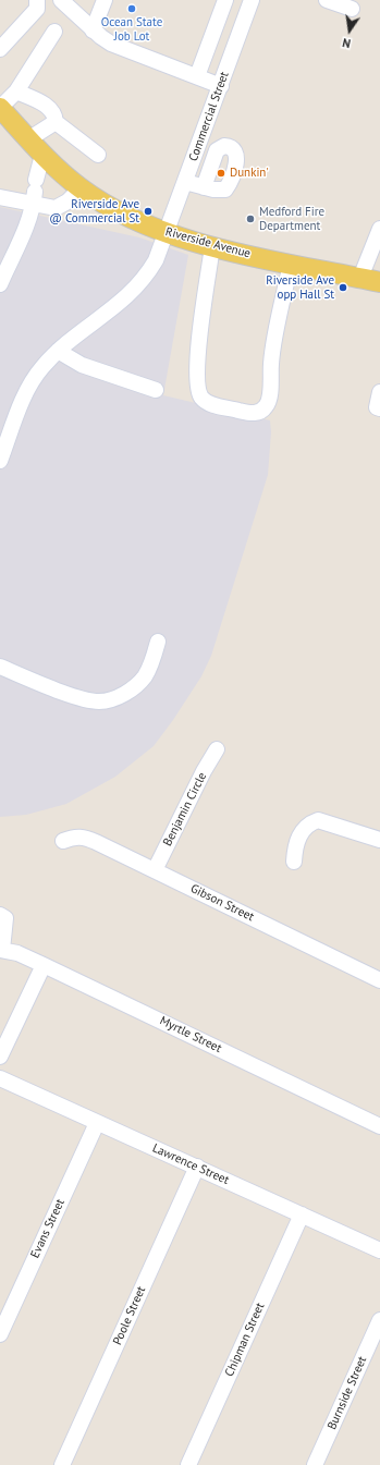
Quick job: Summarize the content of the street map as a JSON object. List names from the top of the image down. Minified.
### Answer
{"streets":{"main road":["Riverside Avenue"],"street":["Commercial Street","Benjamin Circle","Gibson Street","Myrtle Street","Lawrence Street","Evans Street","Poole Street","Chipman Street","Burnside Street"]},"crossings":[["Commercial Street","Riverside Avenue"],["Benjamin Circle","Gibson Street"],["Lawrence Street","Evans Street"],["Lawrence Street","Poole Street"],["Lawrence Street","Chipman Street"]],"places":["Ocean State Job Lot","Dunkin'","Riverside Ave @ Commercial St","Medford Fire Department","Riverside Ave opp Hall St"],"north":"bottom"}
